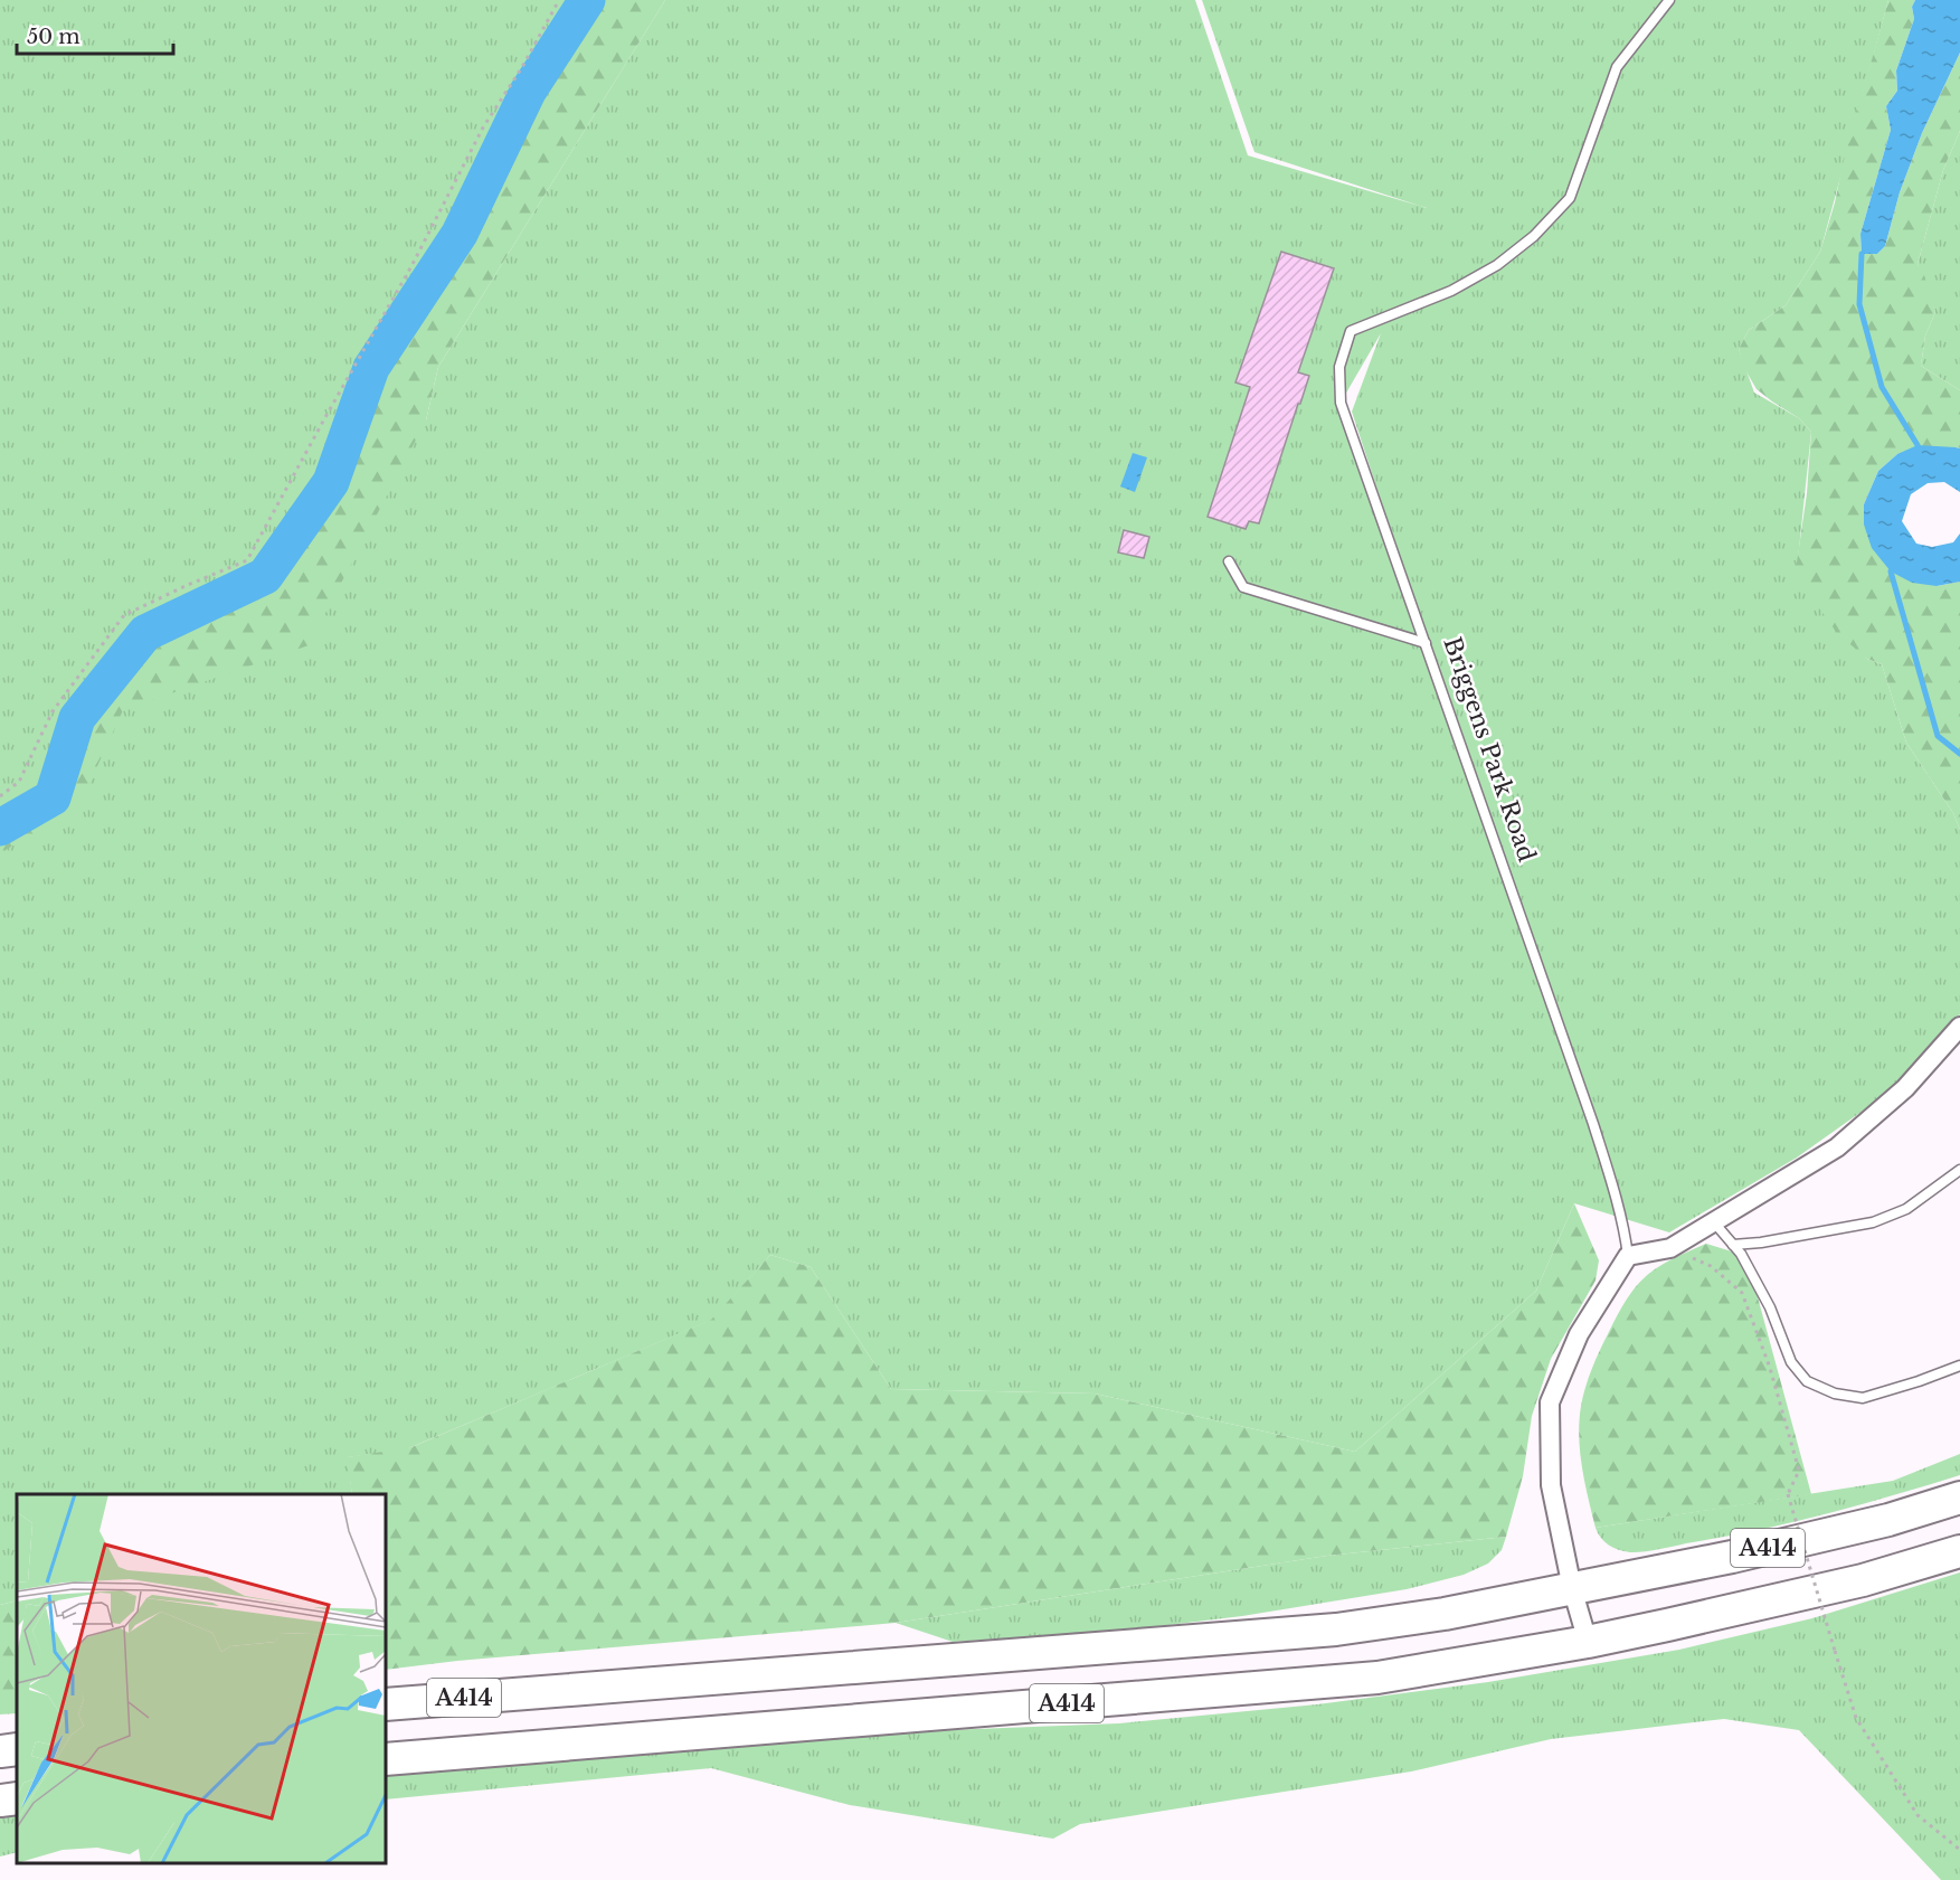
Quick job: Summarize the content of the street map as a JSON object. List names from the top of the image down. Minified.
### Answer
{"streets":{"highway":["A414"],"lane":["Briggens Park Road"]},"scale_bar":"50 m"}
